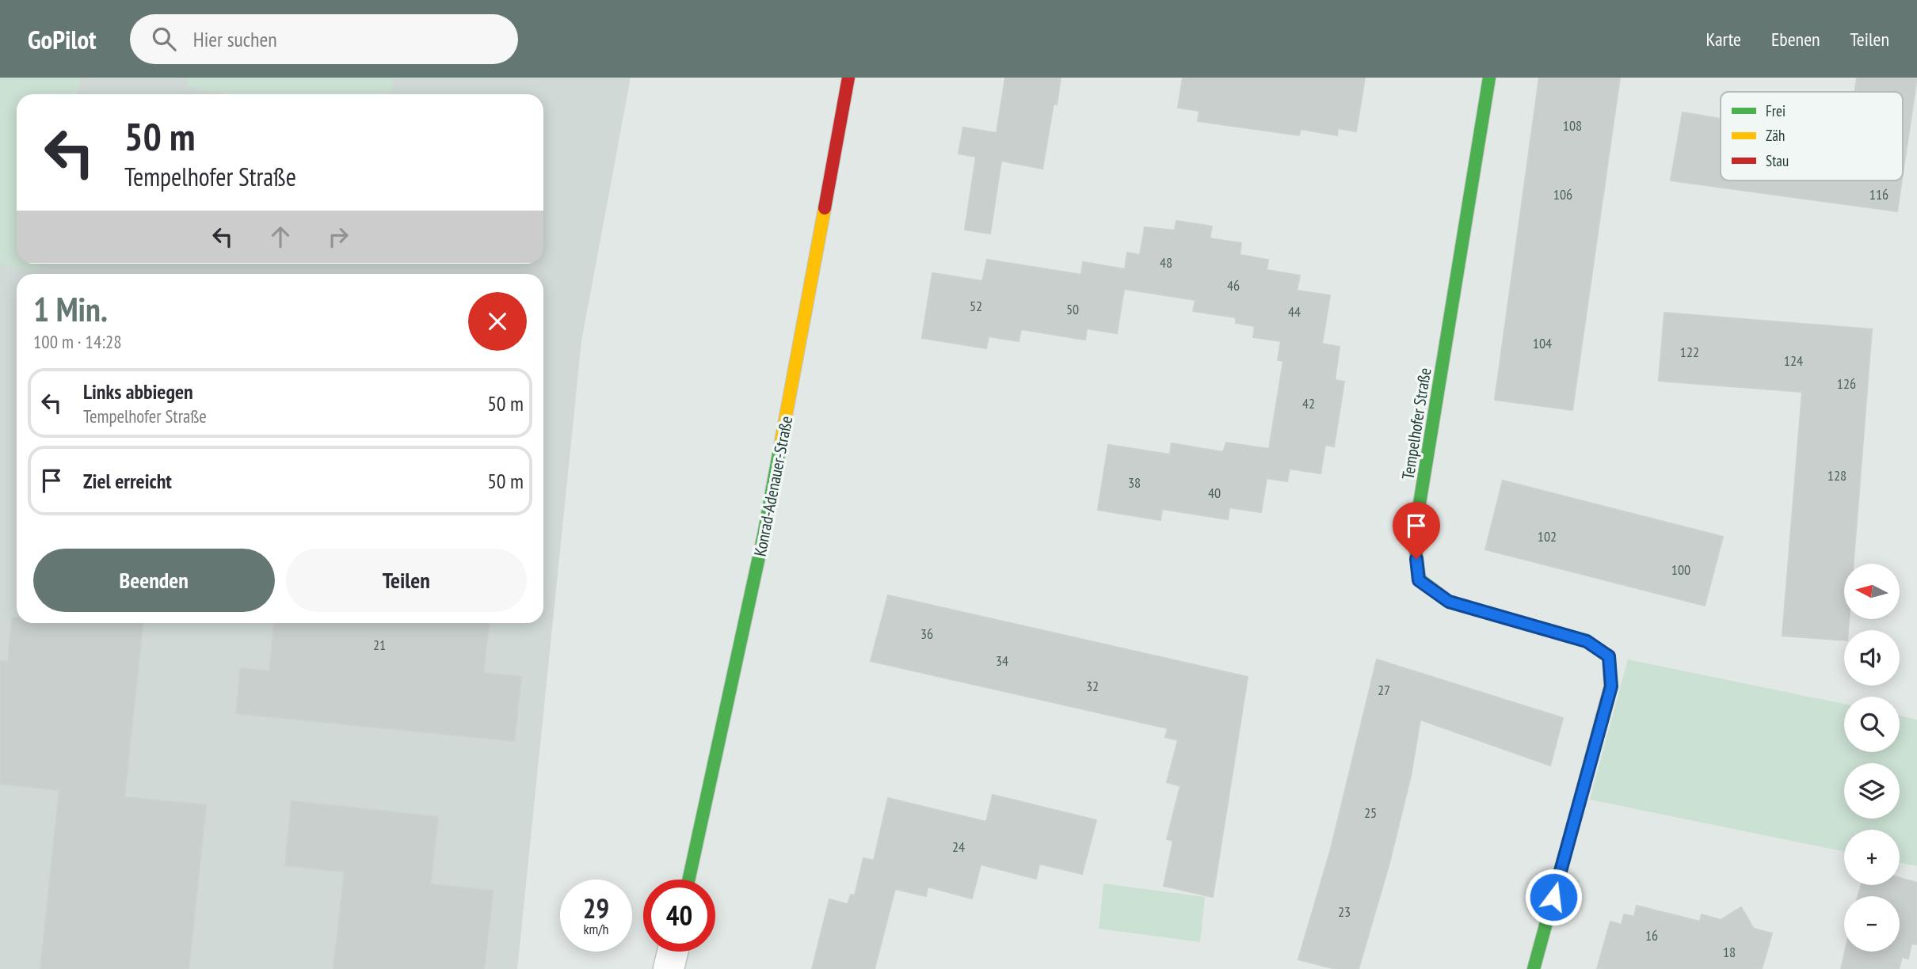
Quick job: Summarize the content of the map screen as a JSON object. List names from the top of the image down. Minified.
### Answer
{"streets":{"street":["Tempelhofer Straße","Konrad-Adenauer-Straße"]},"house_numbers":["108","106","116","48","46","52","50","44","104","122","124","126","42","128","38","40","102","100","36","21","34","32","27","25","24","23","16","18"],"legend":["Frei","Zäh","Stau"],"north":"left","page":{"header":"GoPilot","search":"Hier suchen","nav":["Karte","Ebenen","Teilen"],"turn":["50 m","Tempelhofer Straße"],"heading":["1 Min.","100 m · 14:28"],"list":[{"name":"Links abbiegen","note":"Tempelhofer Straße","value":"50 m"},{"name":"Ziel erreicht","value":"50 m"}],"buttons":["Beenden","Teilen"],"map_buttons":["+","−"],"speed":"29 km/h","limit":"40"}}
